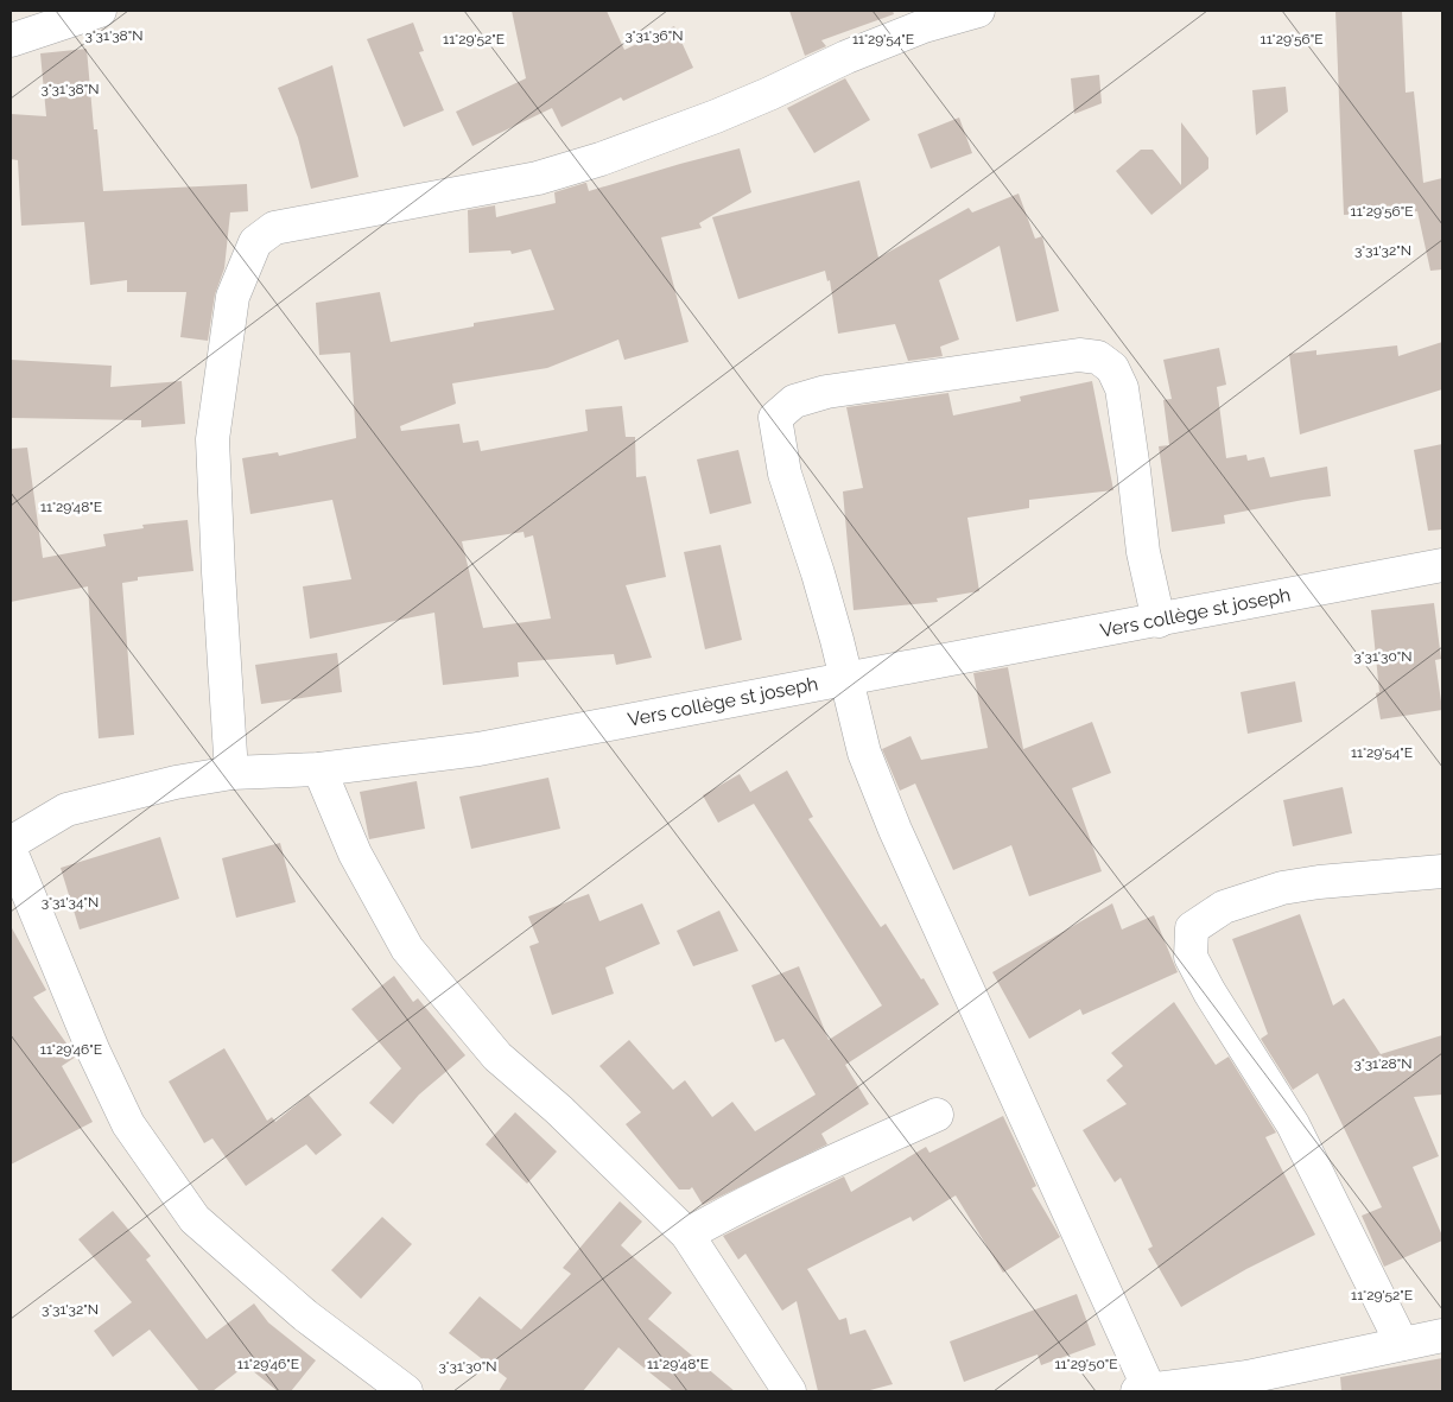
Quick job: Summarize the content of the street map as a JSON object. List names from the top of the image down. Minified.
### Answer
{"streets":{"street":["Vers collège st joseph"]},"coordinates":["3°31'38\"N","3°31'36\"N","11°29'52\"E","11°29'54\"E","11°29'56\"E","3°31'32\"N","11°29'48\"E","3°31'30\"N","3°31'34\"N","11°29'46\"E","3°31'28\"N","11°29'50\"E"]}
